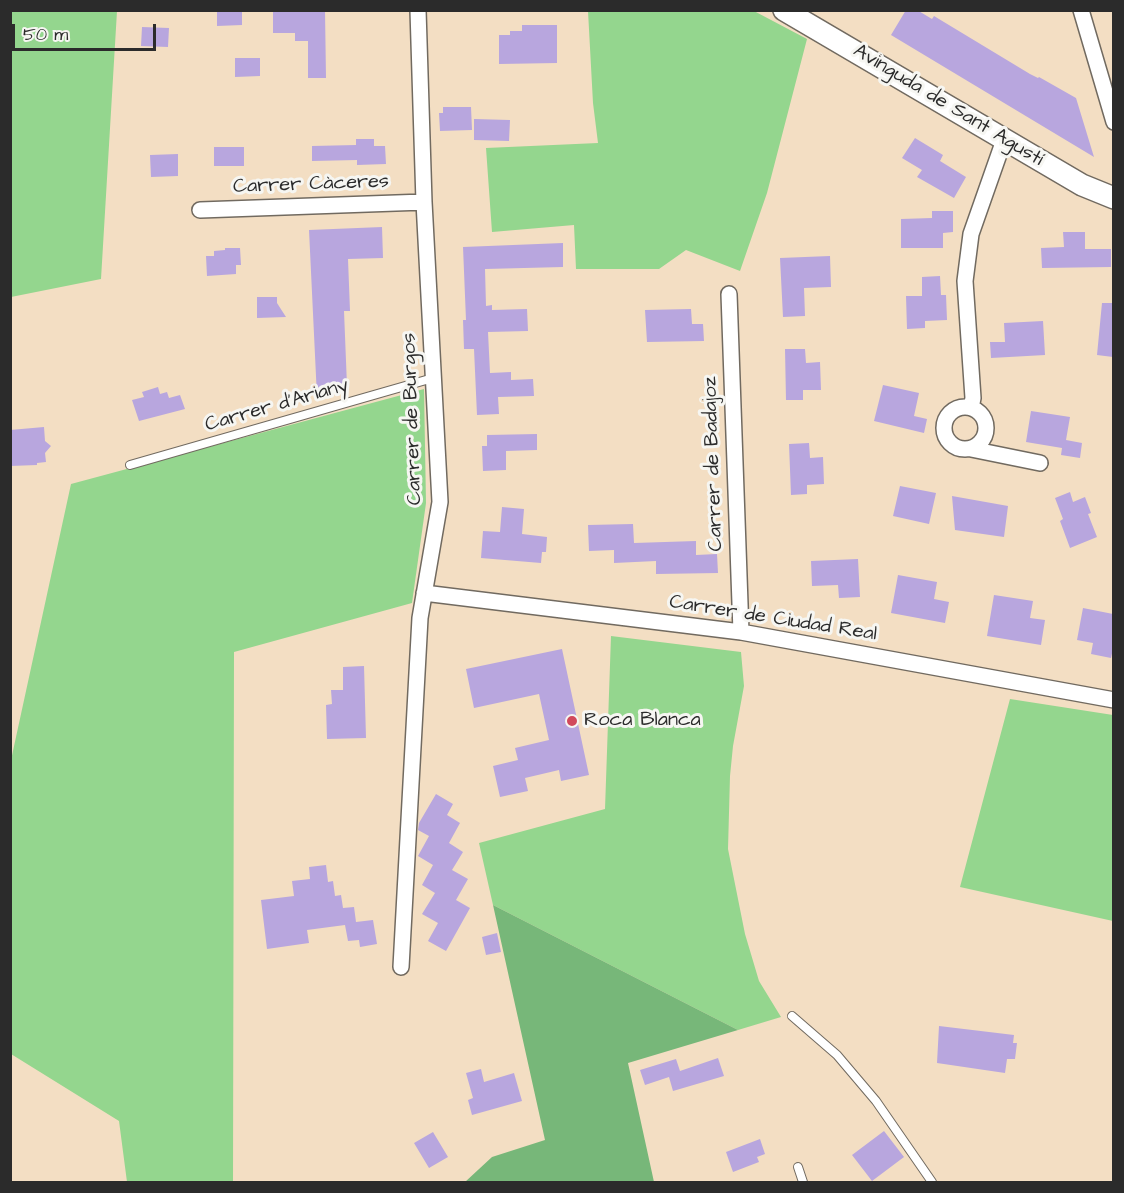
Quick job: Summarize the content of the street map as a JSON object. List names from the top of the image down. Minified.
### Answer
{"streets":{"street":["Avinguda de Sant Agustí","Carrer Càceres","Carrer de Burgos","Carrer de Badajoz","Carrer de Ciudad Real"],"lane":["Carrer d'Ariany"]},"crossings":[["Carrer Càceres","Carrer de Burgos"],["Carrer d'Ariany","Carrer de Burgos"],["Carrer de Burgos","Carrer de Ciudad Real"],["Carrer de Badajoz","Carrer de Ciudad Real"]],"places":["Roca Blanca"],"scale_bar":"50 m"}
